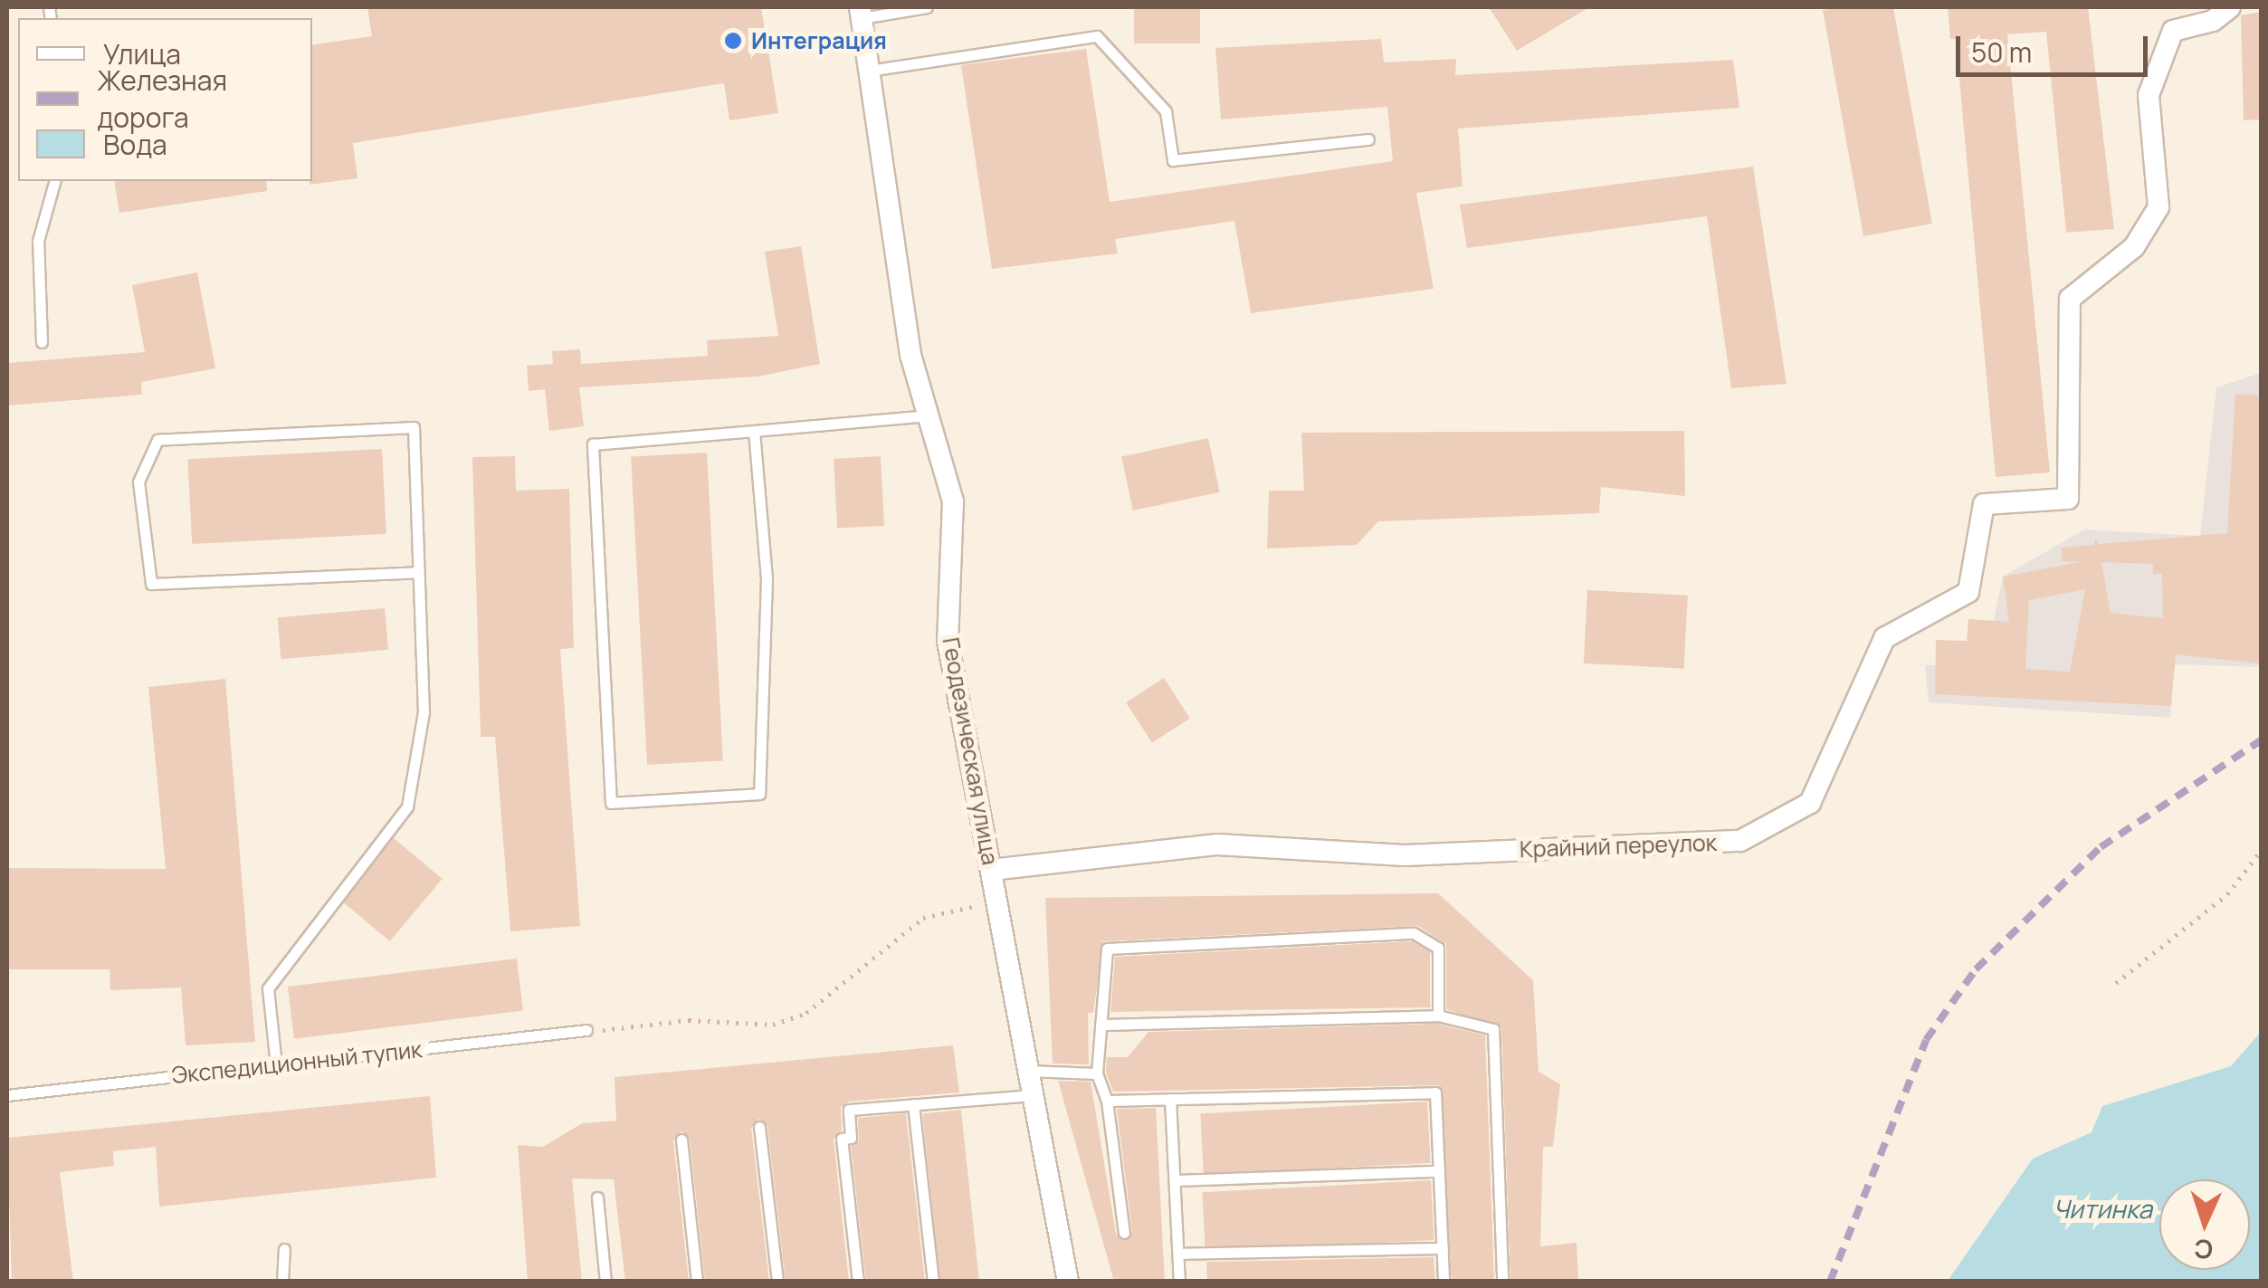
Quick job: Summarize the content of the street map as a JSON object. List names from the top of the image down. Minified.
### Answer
{"streets":{"street":["Геодезическая улица","Крайний переулок"],"lane":["Экспедиционный тупик"]},"crossings":[["Геодезическая улица","Крайний переулок"]],"water":["Читинка"],"places":["Интеграция"],"legend":["Улица","Железная дорога","Вода"],"scale_bar":"50 m","north":"bottom"}
